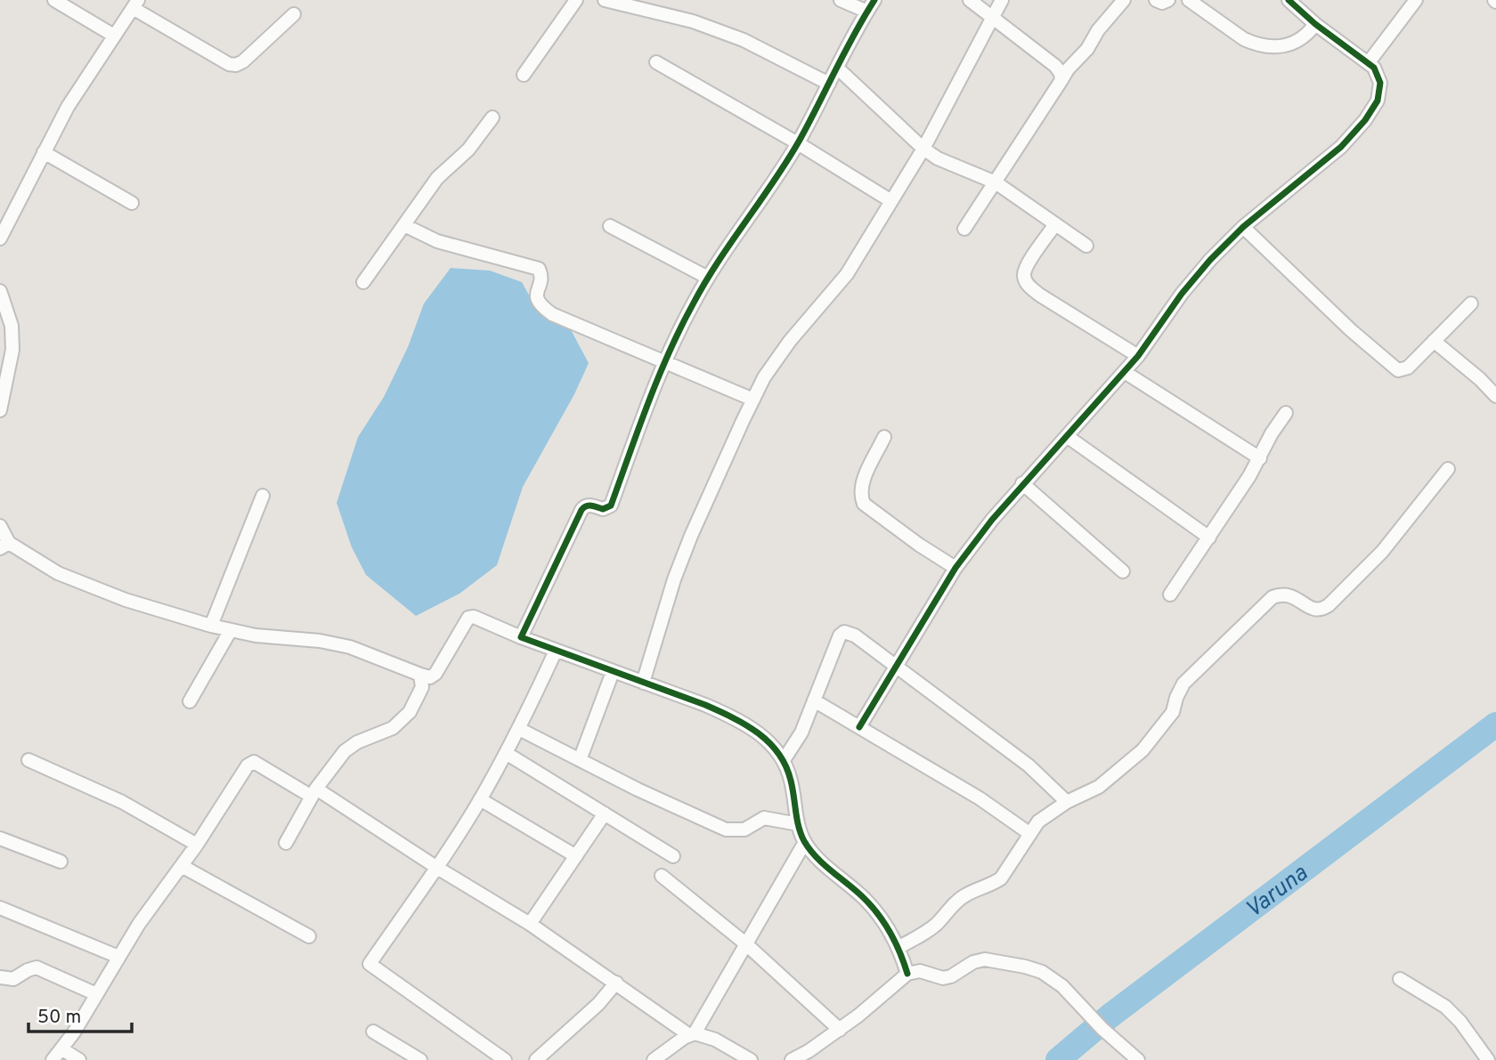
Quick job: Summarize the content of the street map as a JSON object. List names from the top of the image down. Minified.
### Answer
{"water":["Varuna"],"scale_bar":"50 m"}
